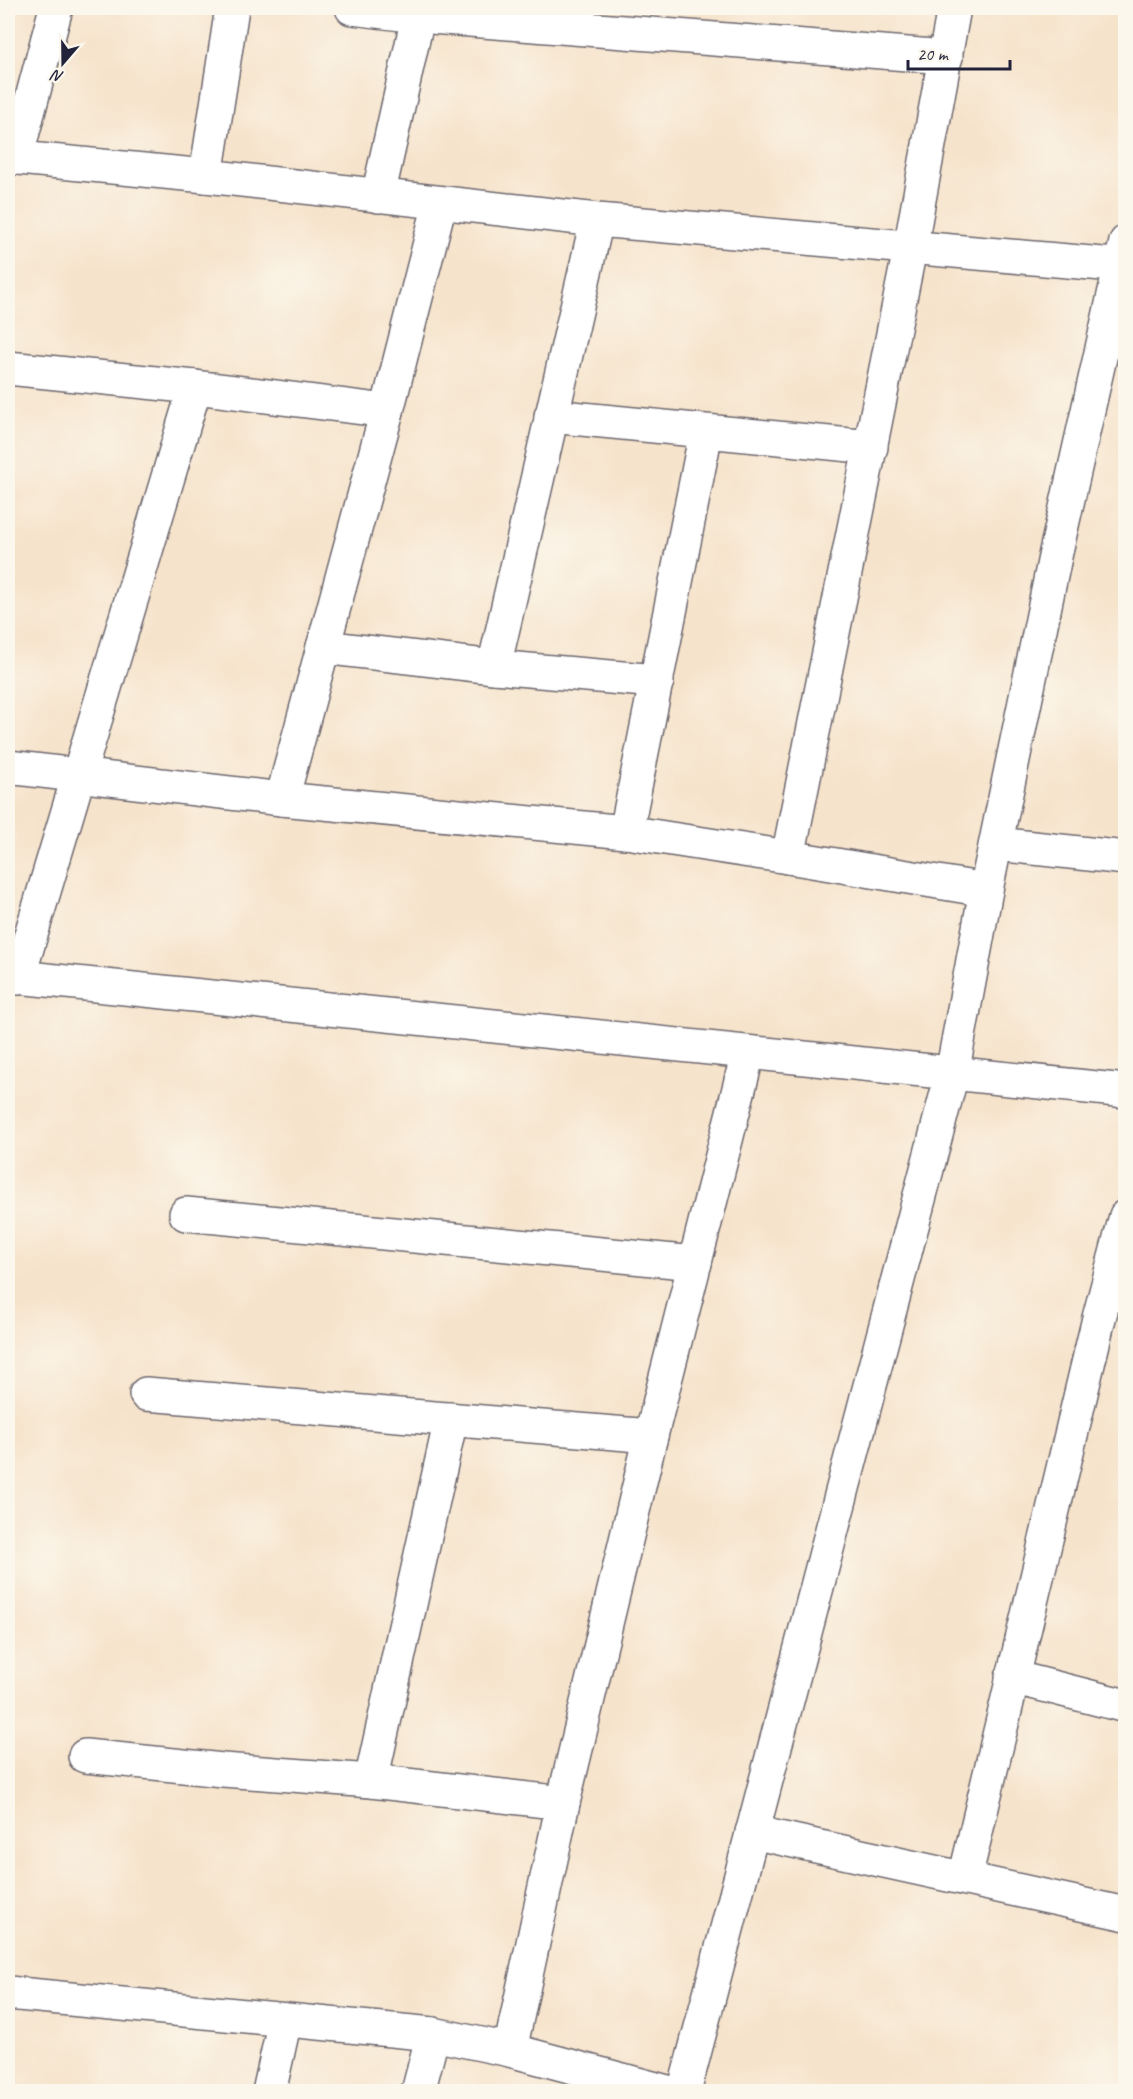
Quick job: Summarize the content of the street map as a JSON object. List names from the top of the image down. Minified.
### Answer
{"scale_bar":"20 m","north":"bottom"}
